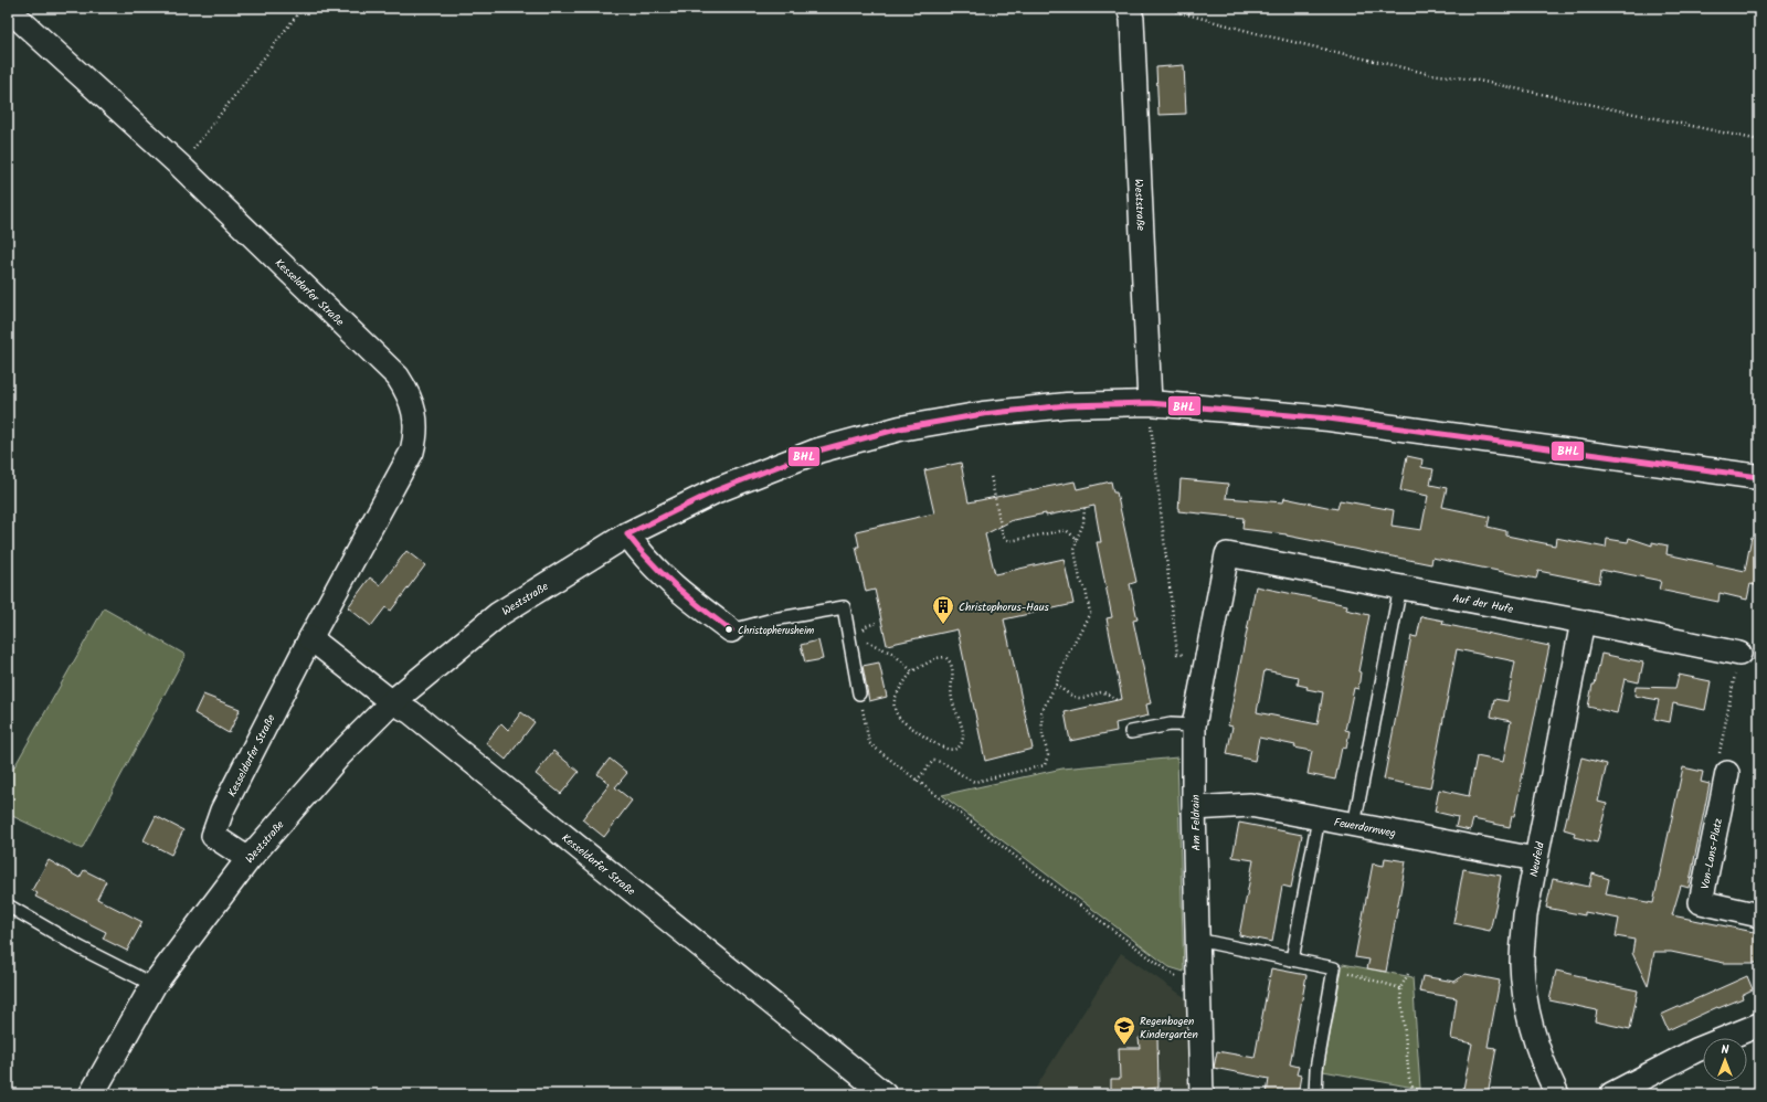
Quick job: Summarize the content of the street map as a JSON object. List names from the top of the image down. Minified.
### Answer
{"streets":{"main road":["Weststraße"],"street":["Kesseldorfer Straße","Auf der Hufe","Am Feldrain","Feuerdornweg","Von-Lans-Platz","Neufeld"]},"crossings":[["Weststraße","Kesseldorfer Straße"],["Auf der Hufe","Am Feldrain"],["Auf der Hufe","Neufeld"],["Am Feldrain","Feuerdornweg"],["Feuerdornweg","Neufeld"]],"places":{"building":["Christophorus-Haus"],"other":["Christopherusheim"],"school or university":["Regenbogen Kindergarten"]},"lines":["transit line BHL"],"north":"top"}
